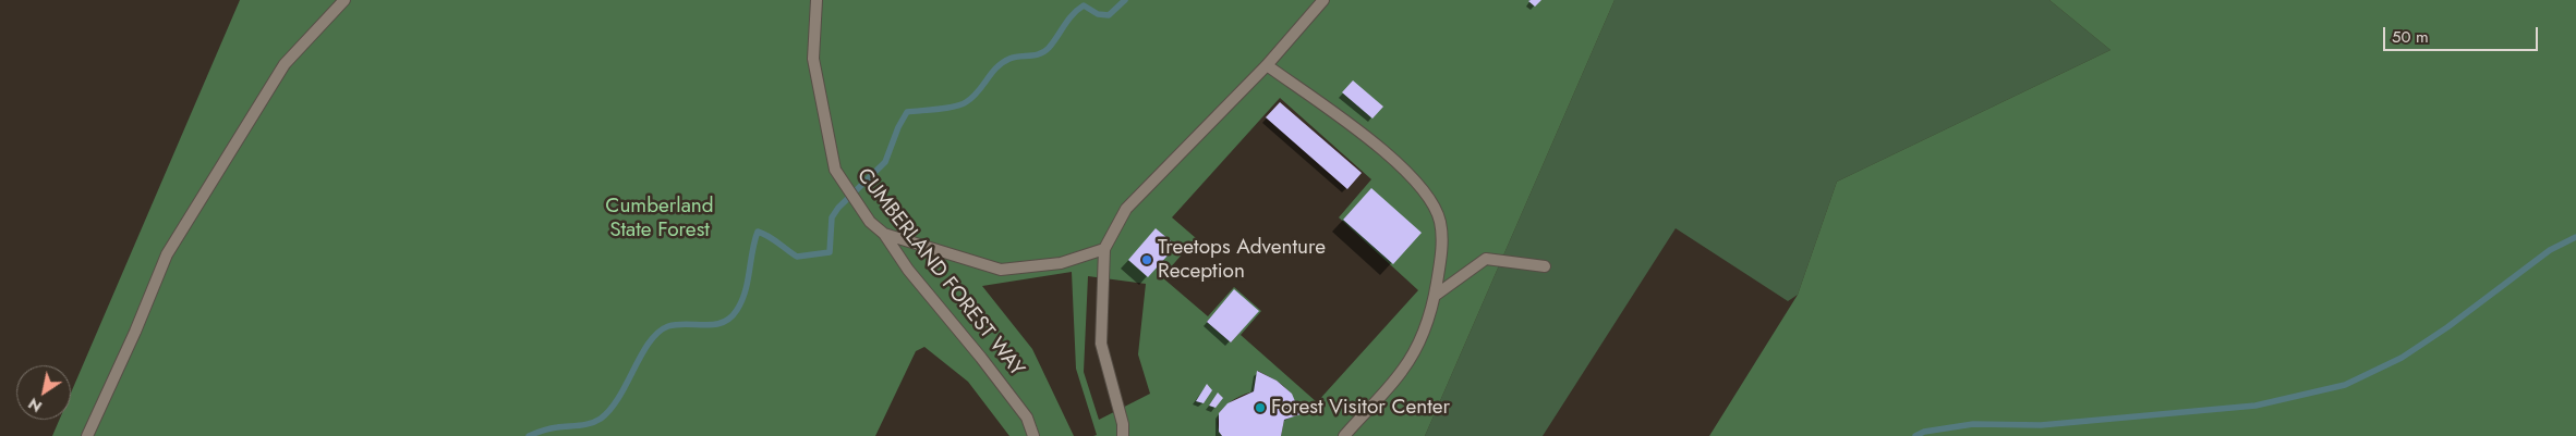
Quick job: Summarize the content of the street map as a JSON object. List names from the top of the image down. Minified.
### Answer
{"streets":{"lane":["CUMBERLAND FOREST WAY"]},"parks":["Cumberland State Forest"],"places":["Treetops Adventure Reception","Forest Visitor Center"],"scale_bar":"50 m","north":"bottom left"}
